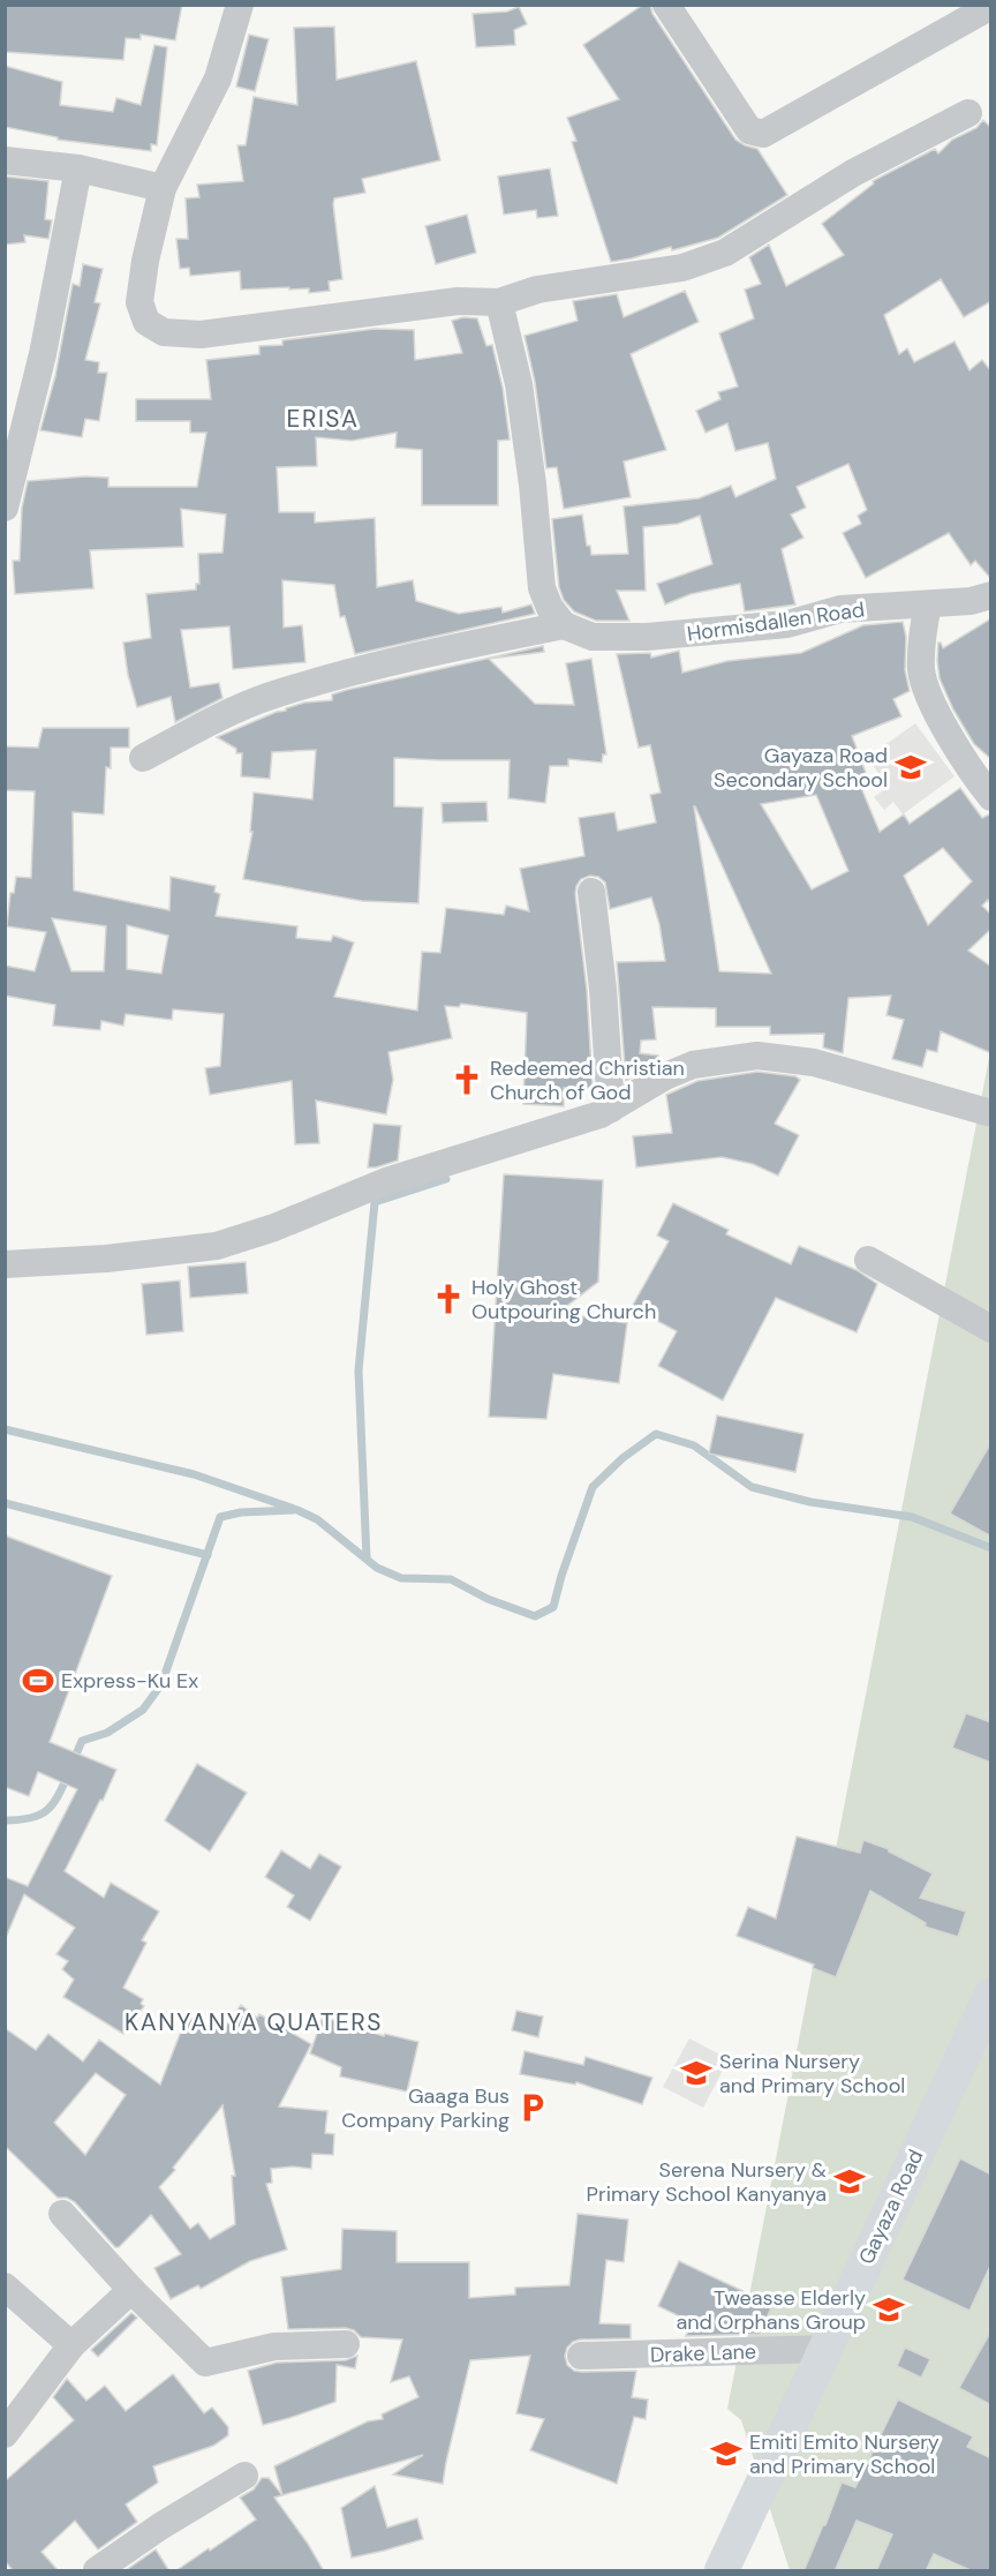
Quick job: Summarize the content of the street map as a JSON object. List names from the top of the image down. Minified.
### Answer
{"streets":{"main road":["Gayaza Road"],"street":["Hormisdallen Road","Drake Lane"]},"crossings":[["Gayaza Road","Drake Lane"]],"districts":["ERISA","KANYANYA QUATERS"],"places":{"school or university":["Gayaza Road Secondary School","Serina Nursery and Primary School","Serena Nursery & Primary School Kanyanya","Tweasse Elderly and Orphans Group","Emiti Emito Nursery and Primary School"],"church":["Redeemed Christian Church of God","Holy Ghost Outpouring Church"],"sports":["Express-Ku Ex"],"parking":["Gaaga Bus Company Parking"]}}
